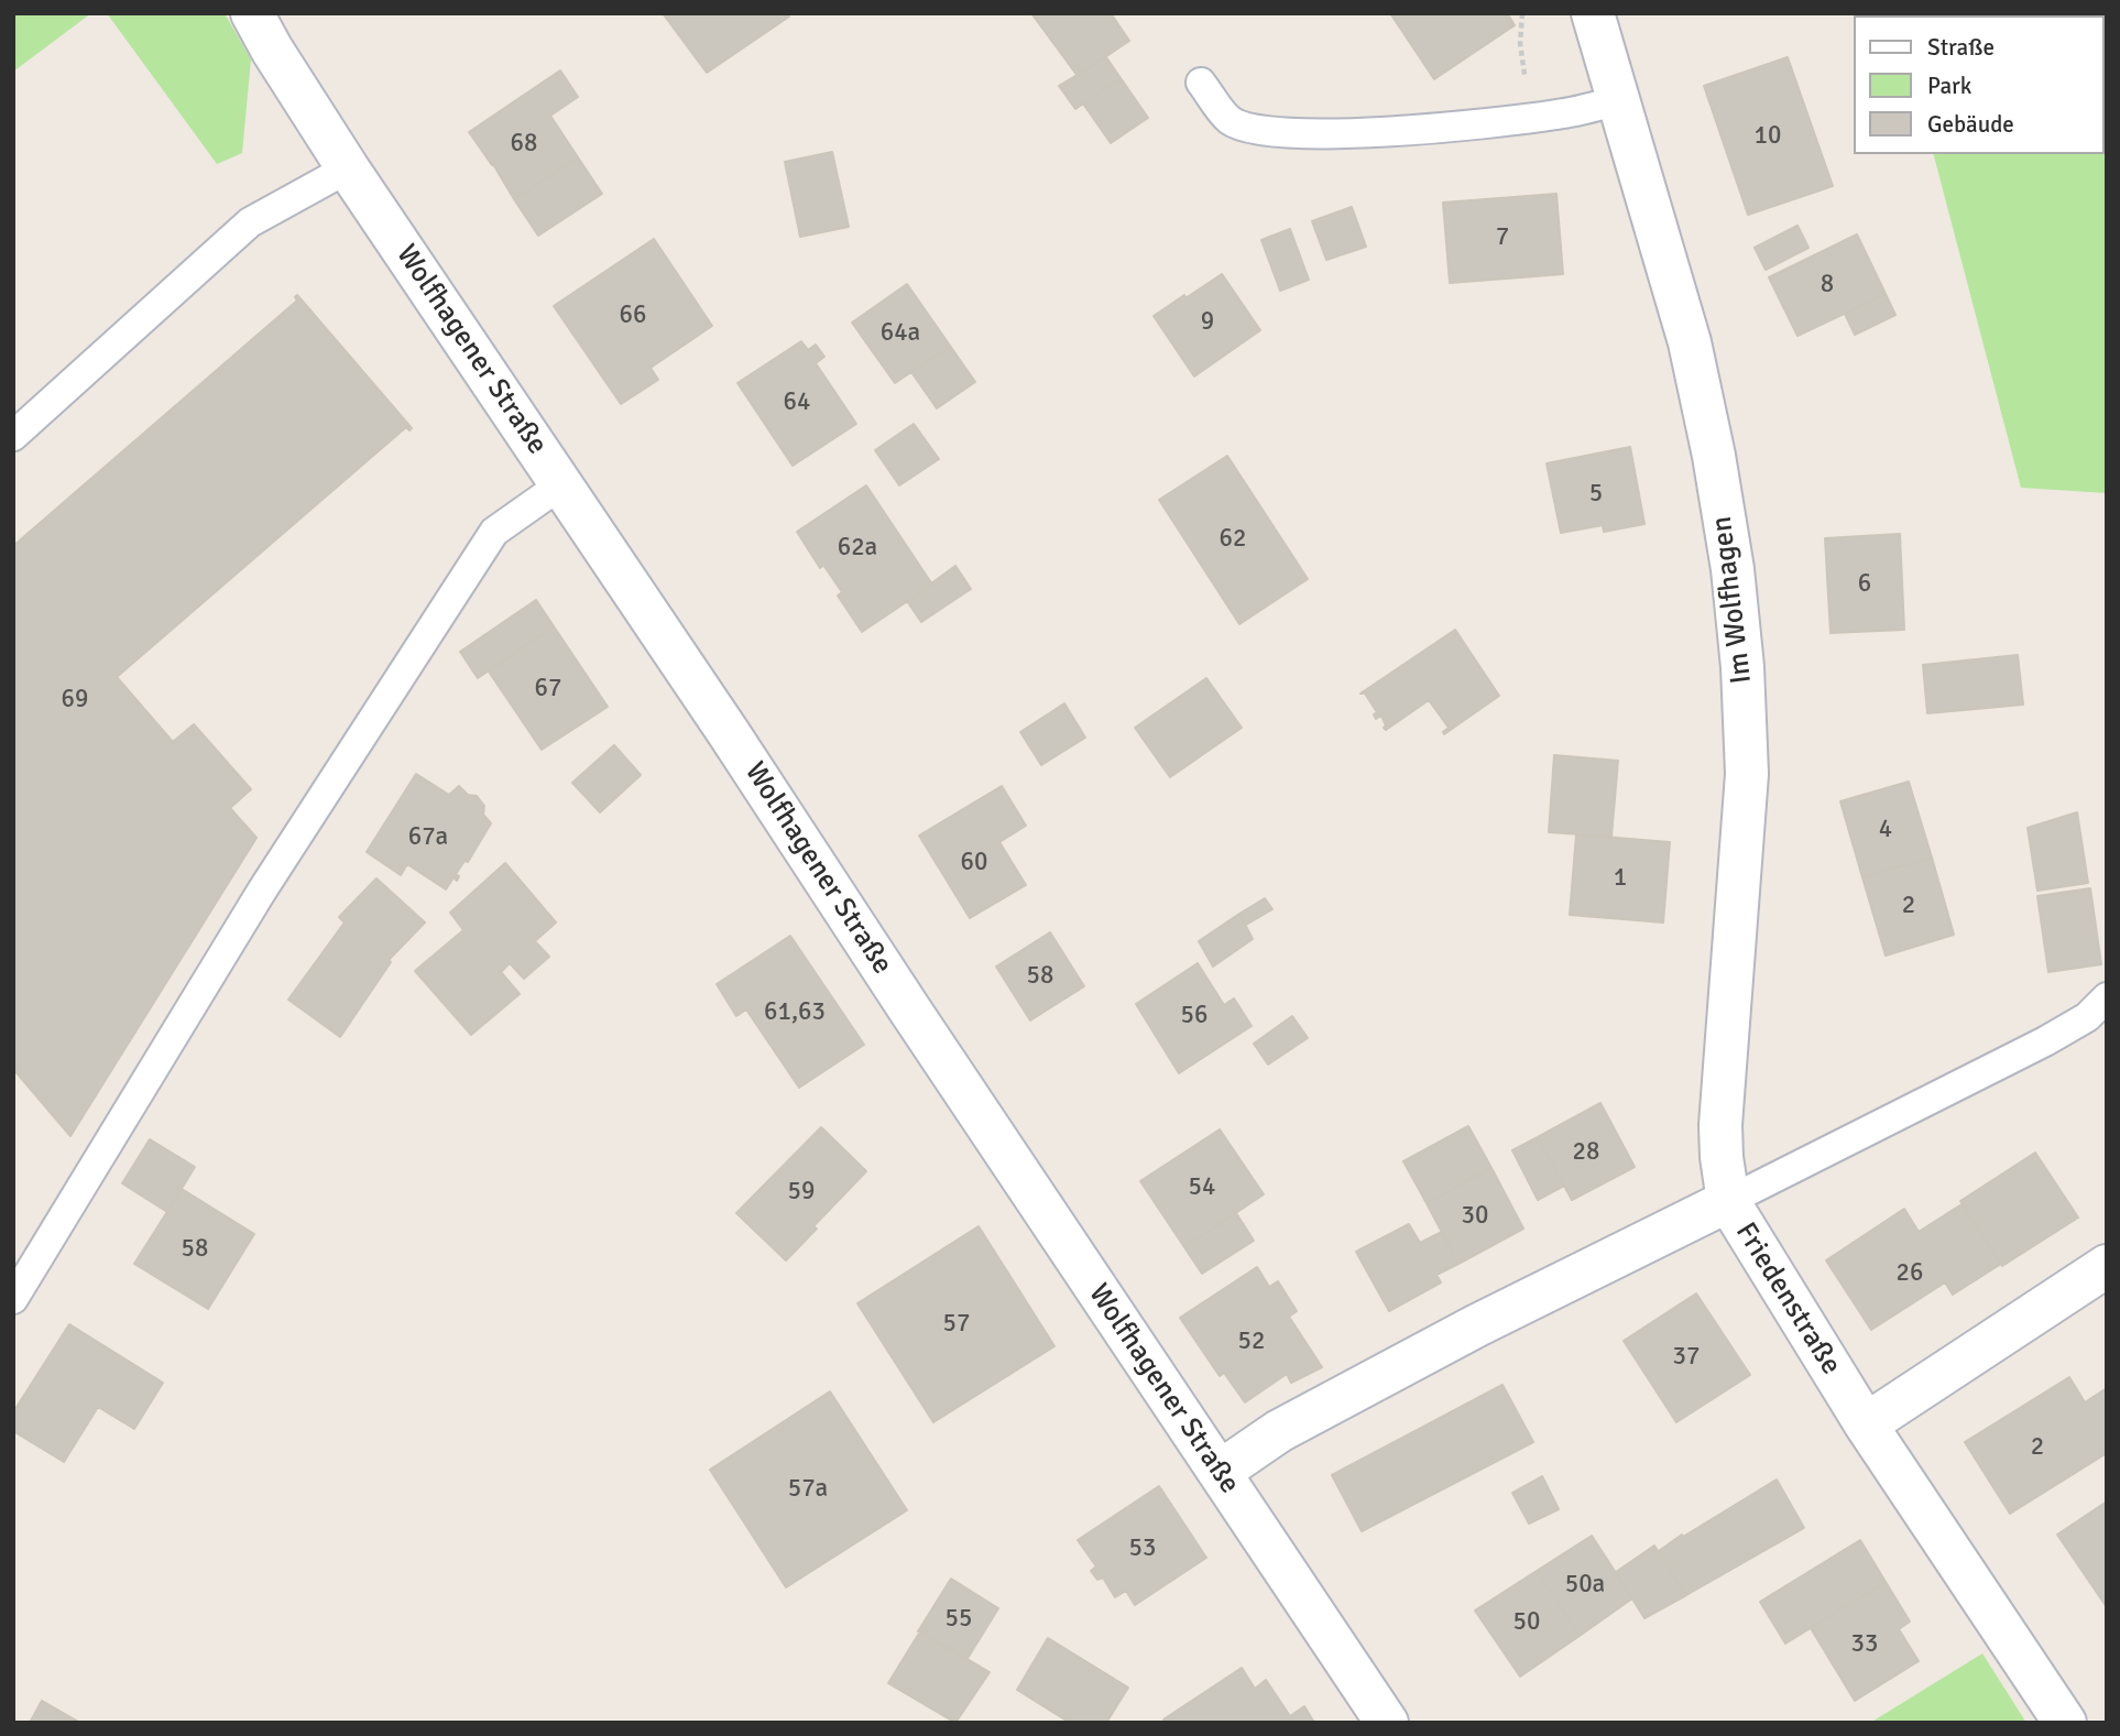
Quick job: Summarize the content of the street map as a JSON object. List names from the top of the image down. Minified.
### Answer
{"streets":{"street":["Wolfhagener Straße","Im Wolfhagen","Friedenstraße"]},"crossings":[["Wolfhagener Straße","Friedenstraße"],["Im Wolfhagen","Friedenstraße"]],"house_numbers":["10","68","7","8","66","9","64a","64","5","62","62a","6","67","69","4","67a","60","1","2","58","61,63","56","28","54","59","30","58","26","57","52","37","2","57a","53","50a","55","50","33"],"legend":["Straße","Park","Gebäude"]}
